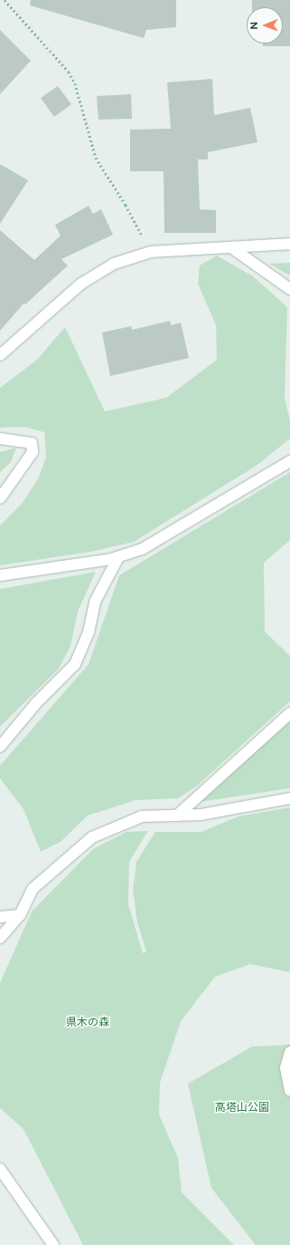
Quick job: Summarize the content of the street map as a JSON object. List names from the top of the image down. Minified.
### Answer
{"parks":["県木の森","高塔山公園"],"north":"left"}
